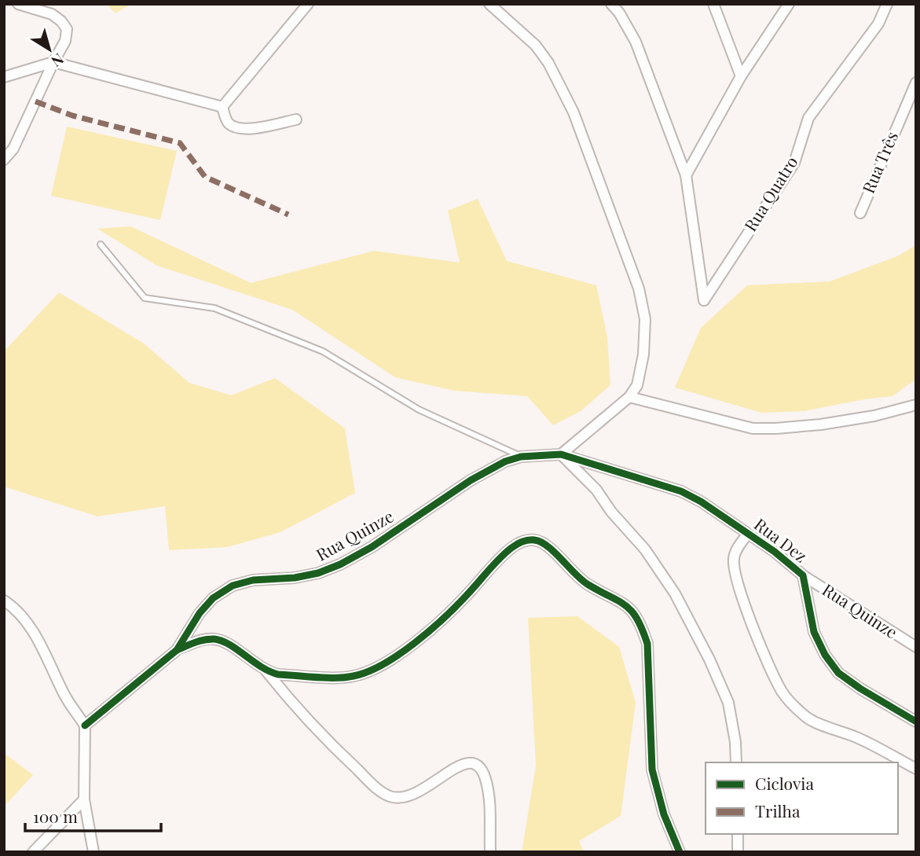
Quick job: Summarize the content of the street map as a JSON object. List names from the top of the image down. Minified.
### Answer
{"streets":{"street":["Rua Três","Rua Quatro","Rua Quinze","Rua Dez"]},"crossings":[["Rua Quinze","Rua Dez"]],"legend":["Ciclovia","Trilha"],"scale_bar":"100 m","north":"bottom right"}
